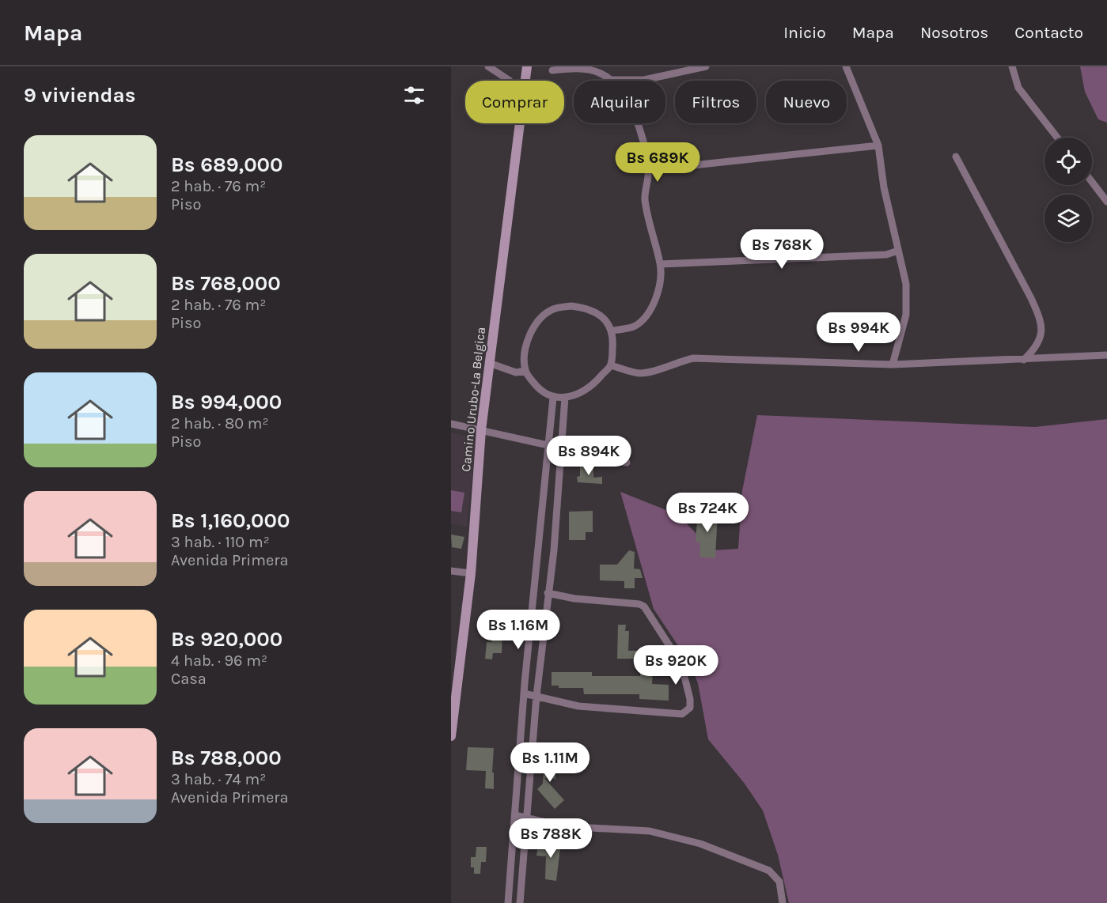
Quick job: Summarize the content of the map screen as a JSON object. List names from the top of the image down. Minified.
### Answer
{"streets":{"main road":["Camino Urubo-La Belgica"]},"page":{"header":"Mapa","nav":["Inicio","Mapa","Nosotros","Contacto"],"heading":"9 viviendas","chip":["Comprar","Alquilar","Filtros","Nuevo"],"list":[{"name":"Bs 689,000","note":"2 hab. · 76 m² · Piso"},{"name":"Bs 768,000","note":"2 hab. · 76 m² · Piso"},{"name":"Bs 994,000","note":"2 hab. · 80 m² · Piso"},{"name":"Bs 1,160,000","note":"3 hab. · 110 m² · Avenida Primera"},{"name":"Bs 920,000","note":"4 hab. · 96 m² · Casa"},{"name":"Bs 788,000","note":"3 hab. · 74 m² · Avenida Primera"}],"price":["Bs 689K","Bs 768K","Bs 994K","Bs 894K","Bs 724K","Bs 1.16M","Bs 920K","Bs 1.11M","Bs 788K"]}}
